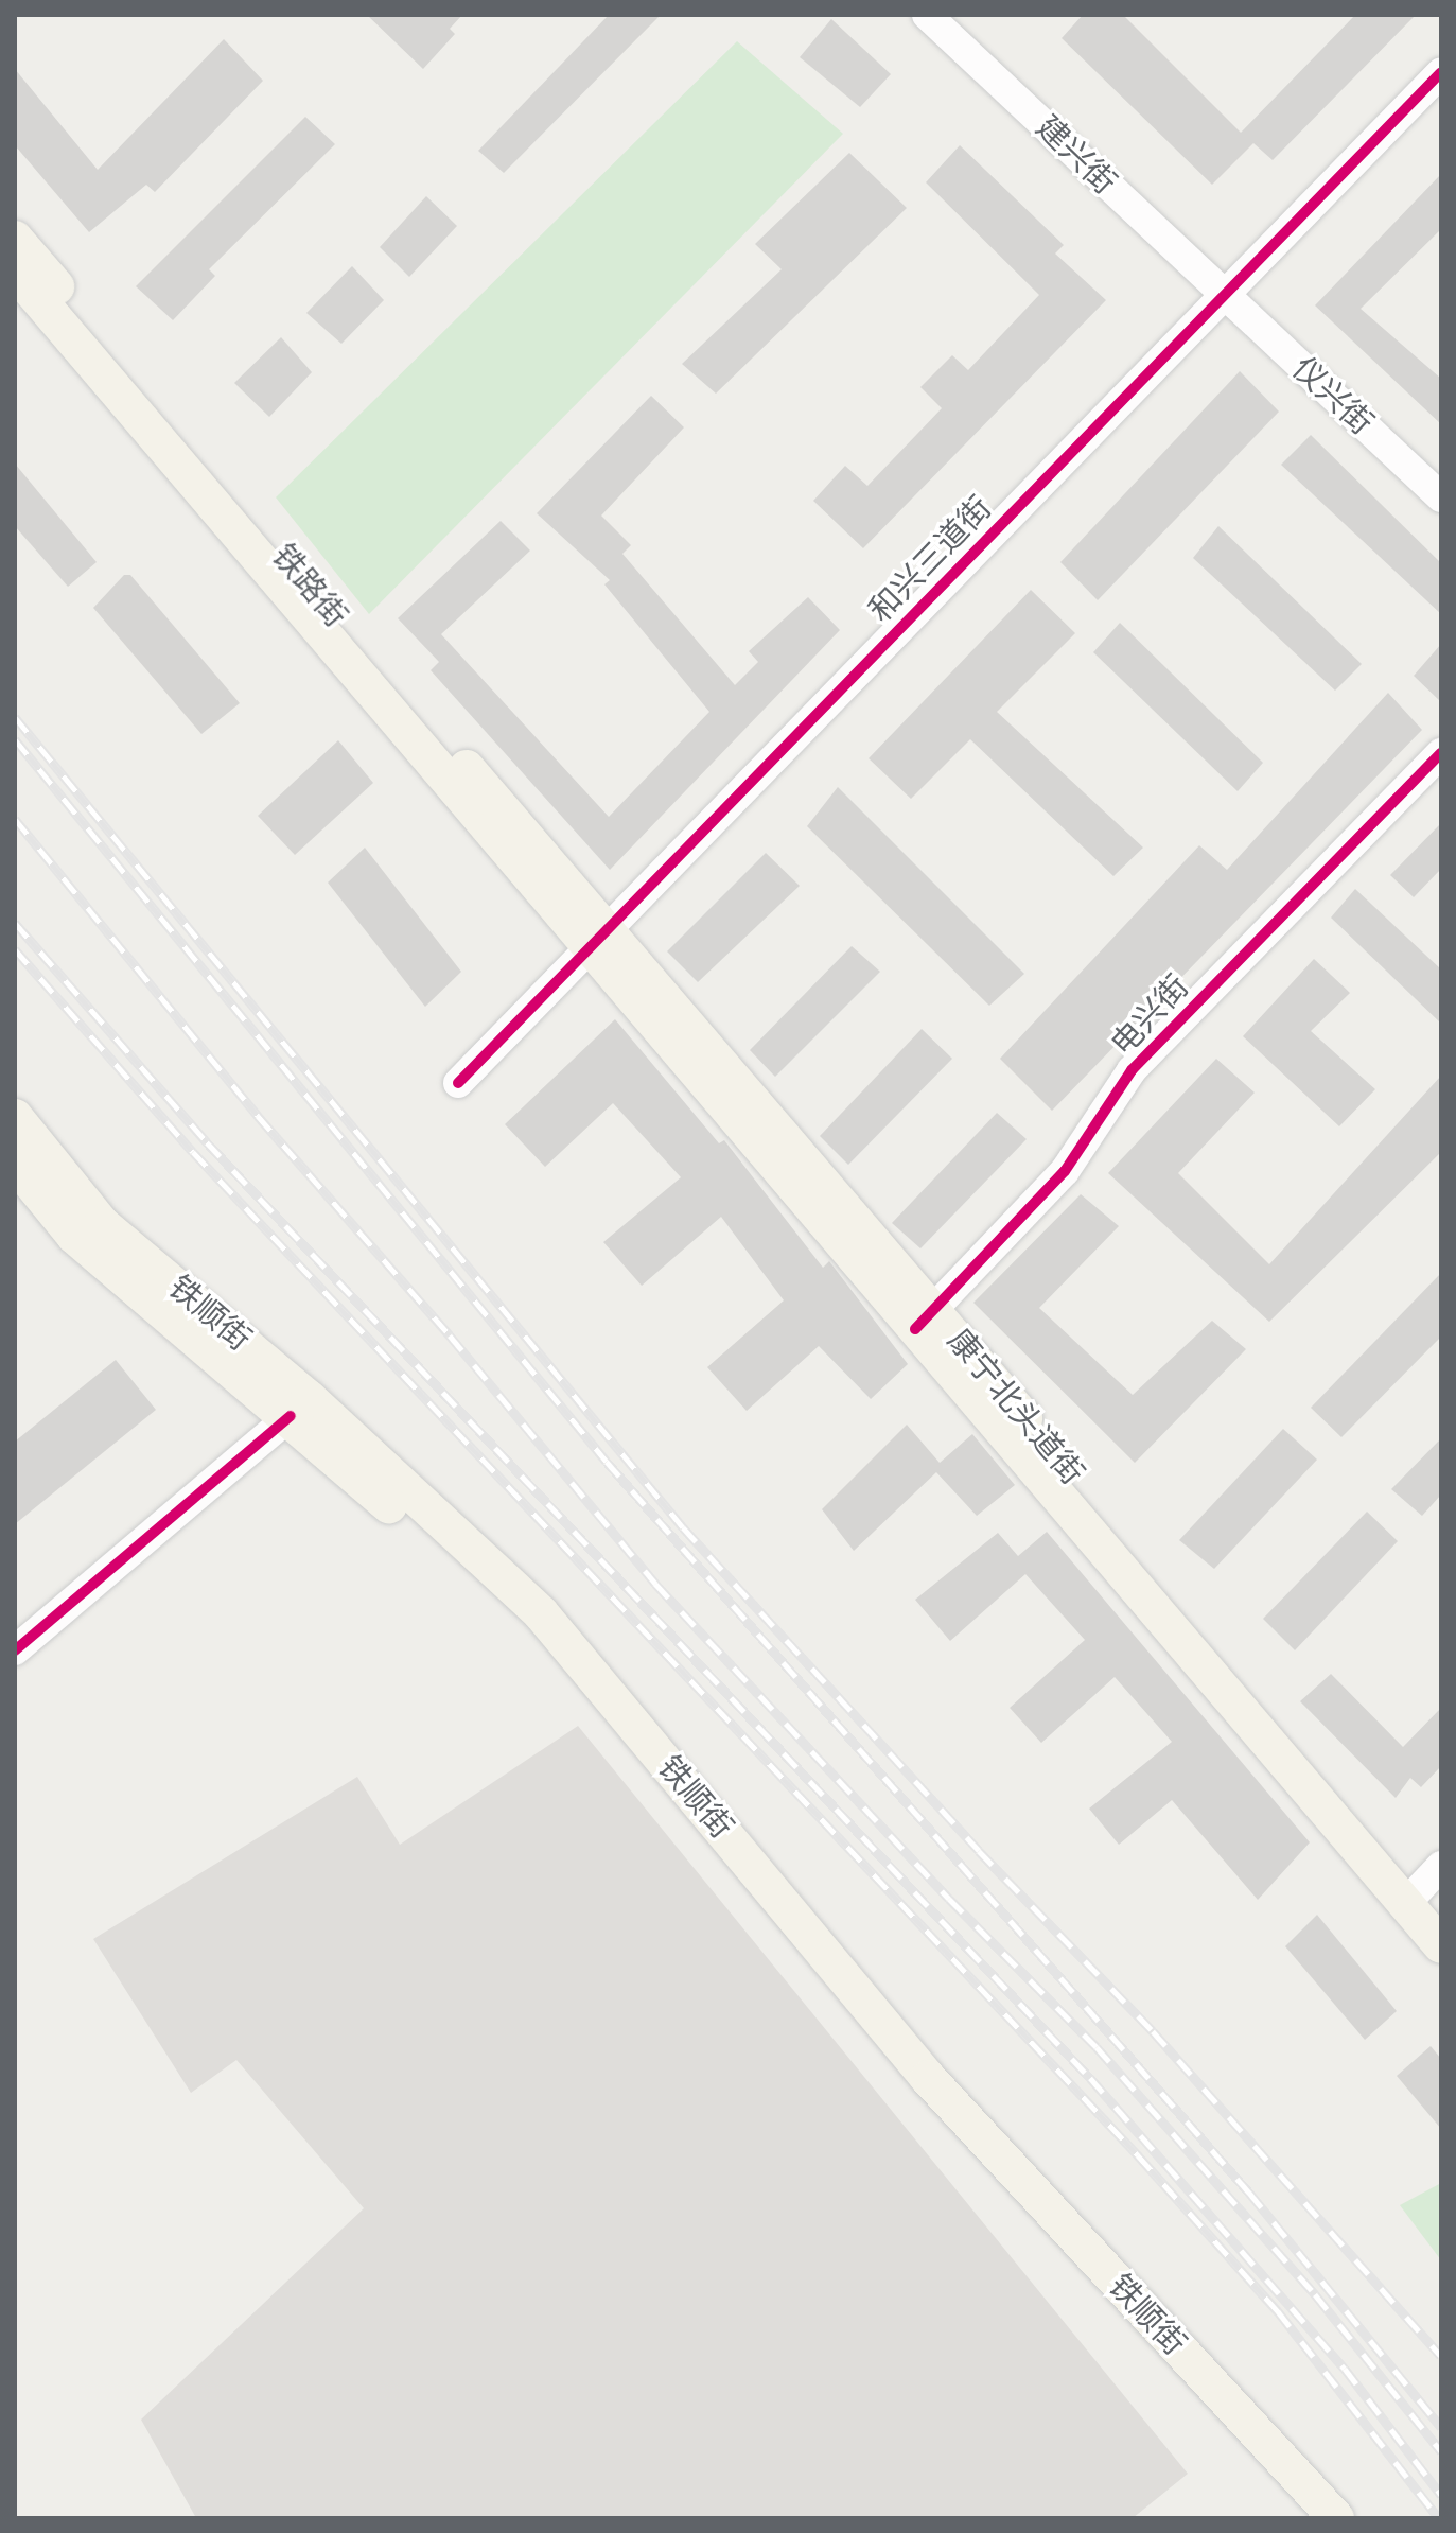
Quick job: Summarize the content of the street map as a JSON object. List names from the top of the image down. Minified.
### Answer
{"streets":{"main road":["铁路街","铁顺街","康宁北头道街"],"street":["建兴街","仪兴街","和兴三道街","电兴街"]},"crossings":[["建兴街","仪兴街"],["建兴街","和兴三道街"],["仪兴街","和兴三道街"],["和兴三道街","铁路街"],["和兴三道街","康宁北头道街"],["铁路街","康宁北头道街"],["电兴街","康宁北头道街"]]}
